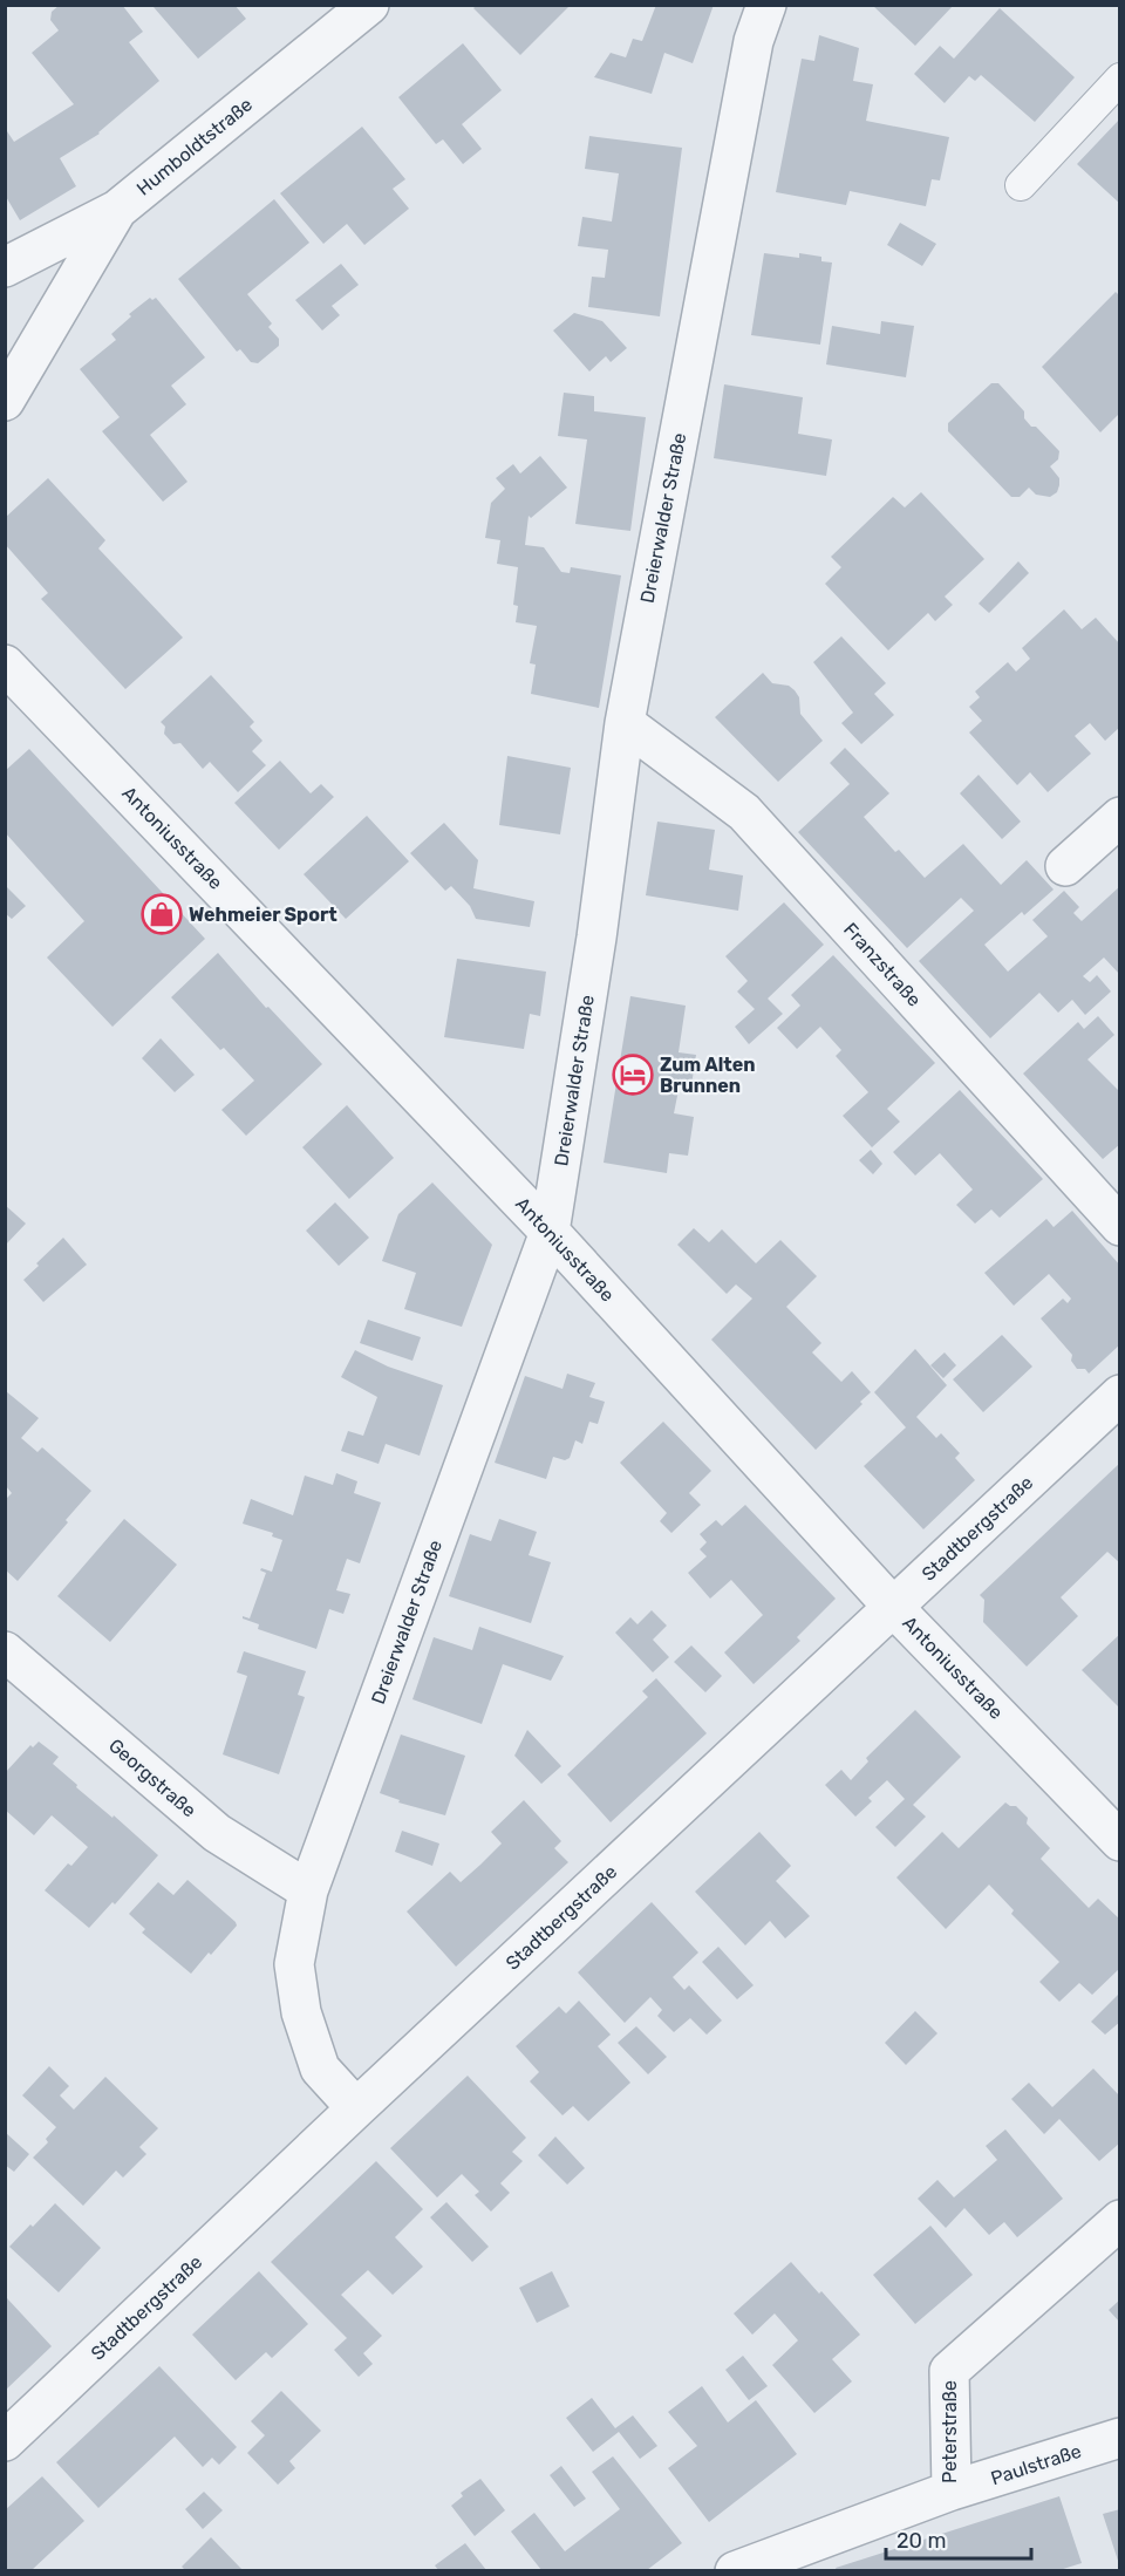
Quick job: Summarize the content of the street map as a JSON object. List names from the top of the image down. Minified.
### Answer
{"streets":{"street":["Humboldtstraße","Dreierwalder Straße","Antoniusstraße","Franzstraße","Stadtbergstraße","Georgstraße","Peterstraße","Paulstraße"]},"crossings":[["Dreierwalder Straße","Antoniusstraße"],["Dreierwalder Straße","Franzstraße"],["Dreierwalder Straße","Stadtbergstraße"],["Dreierwalder Straße","Georgstraße"],["Antoniusstraße","Stadtbergstraße"],["Peterstraße","Paulstraße"]],"places":{"shop":["Wehmeier Sport"],"hotel":["Zum Alten Brunnen"]},"scale_bar":"20 m"}
